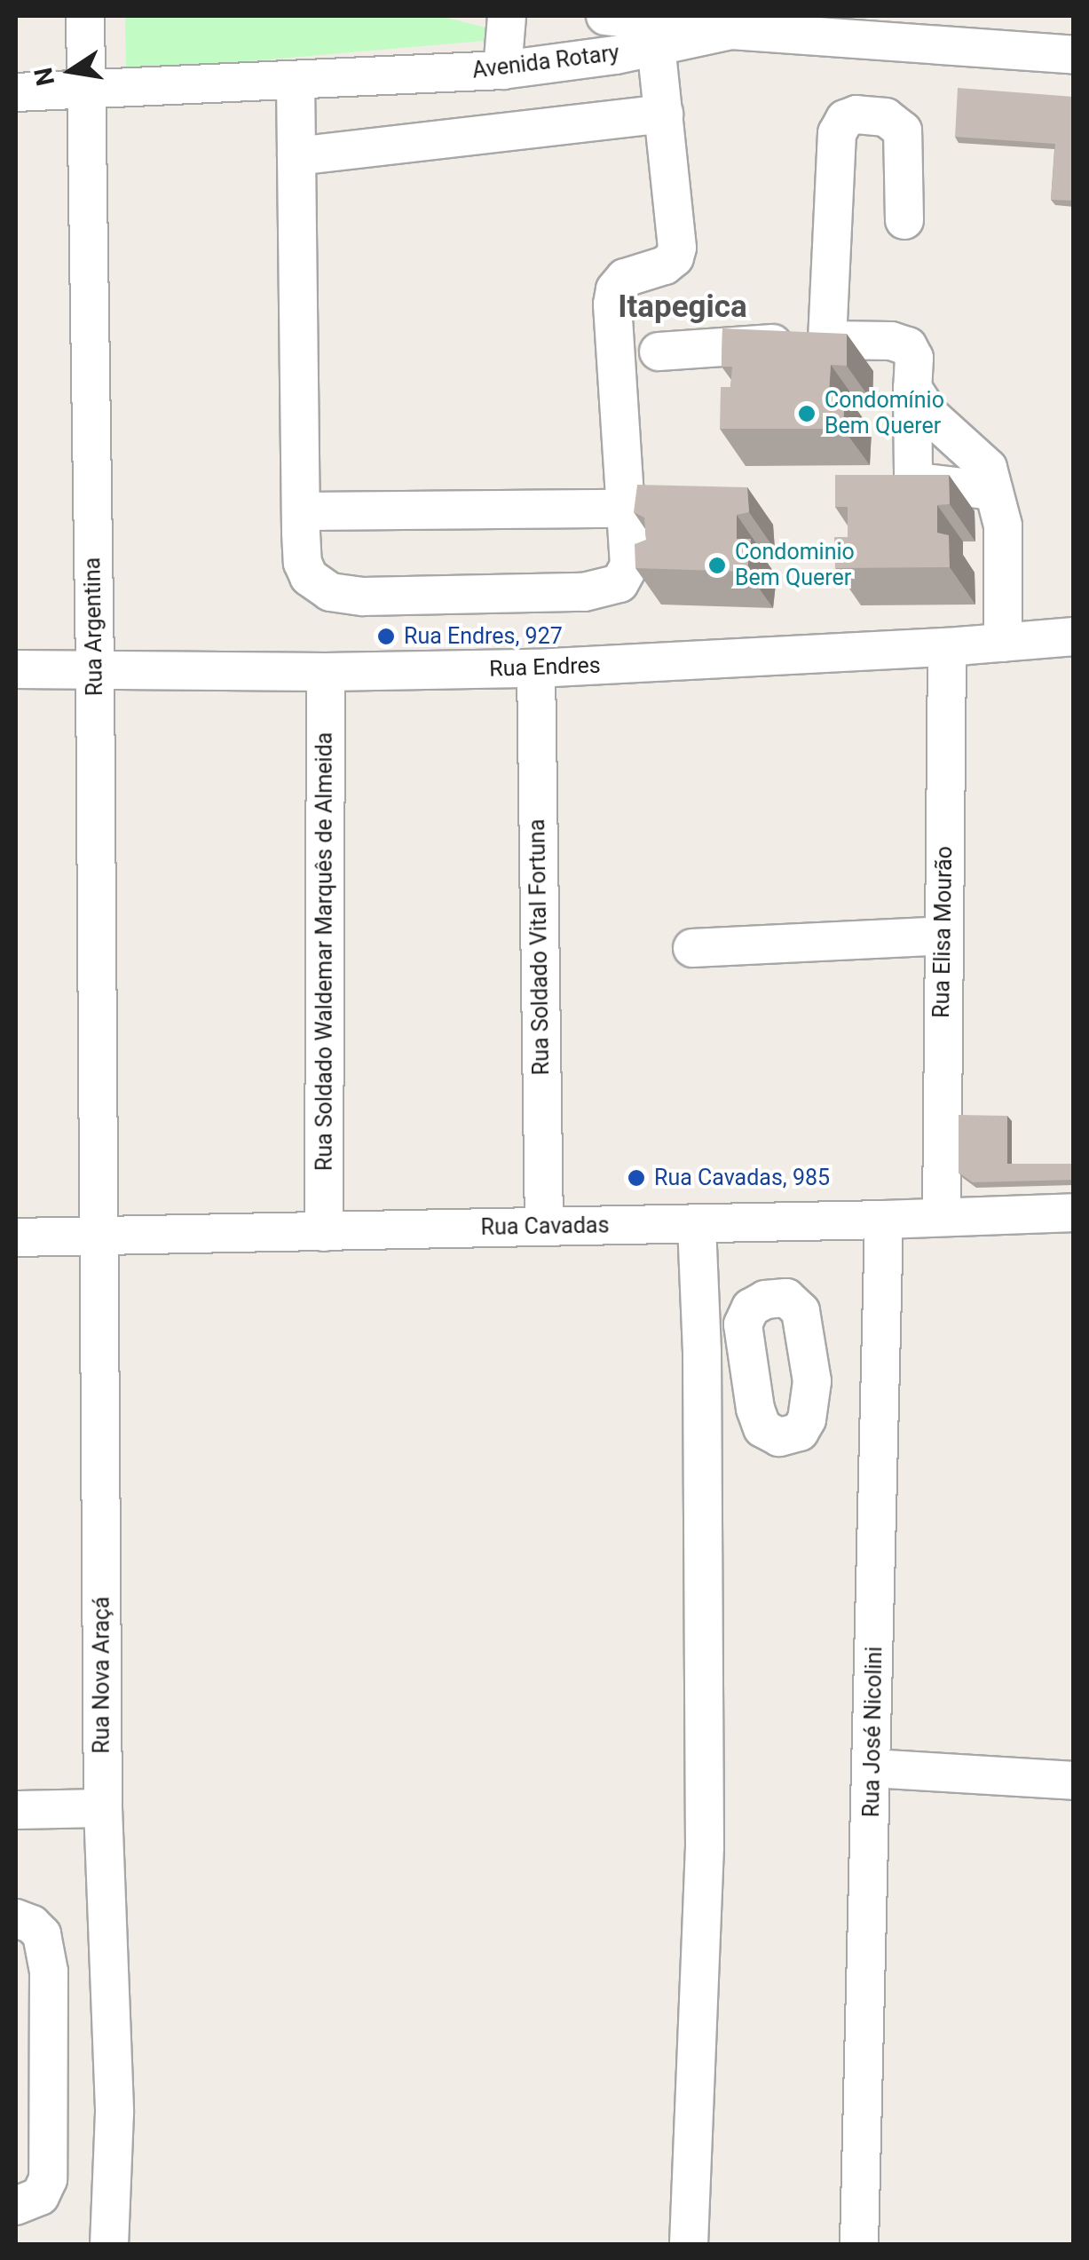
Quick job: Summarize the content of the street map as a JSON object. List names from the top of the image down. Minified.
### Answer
{"streets":{"street":["Avenida Rotary","Rua Argentina","Rua Endres","Rua Elisa Mourão","Rua Soldado Vital Fortuna","Rua Soldado Waldemar Marquês de Almeida","Rua Cavadas","Rua Nova Araçá","Rua José Nicolini"]},"crossings":[["Avenida Rotary","Rua Argentina"],["Rua Argentina","Rua Endres"],["Rua Argentina","Rua Cavadas"],["Rua Argentina","Rua Nova Araçá"],["Rua Endres","Rua Elisa Mourão"],["Rua Endres","Rua Soldado Vital Fortuna"],["Rua Endres","Rua Soldado Waldemar Marquês de Almeida"],["Rua Elisa Mourão","Rua Cavadas"],["Rua Soldado Vital Fortuna","Rua Cavadas"],["Rua Soldado Waldemar Marquês de Almeida","Rua Cavadas"],["Rua Cavadas","Rua Nova Araçá"],["Rua Cavadas","Rua José Nicolini"]],"districts":["Itapegica"],"places":["Condomínio Bem Querer","Condominio Bem Querer","Rua Endres, 927","Rua Cavadas, 985"],"north":"left"}
